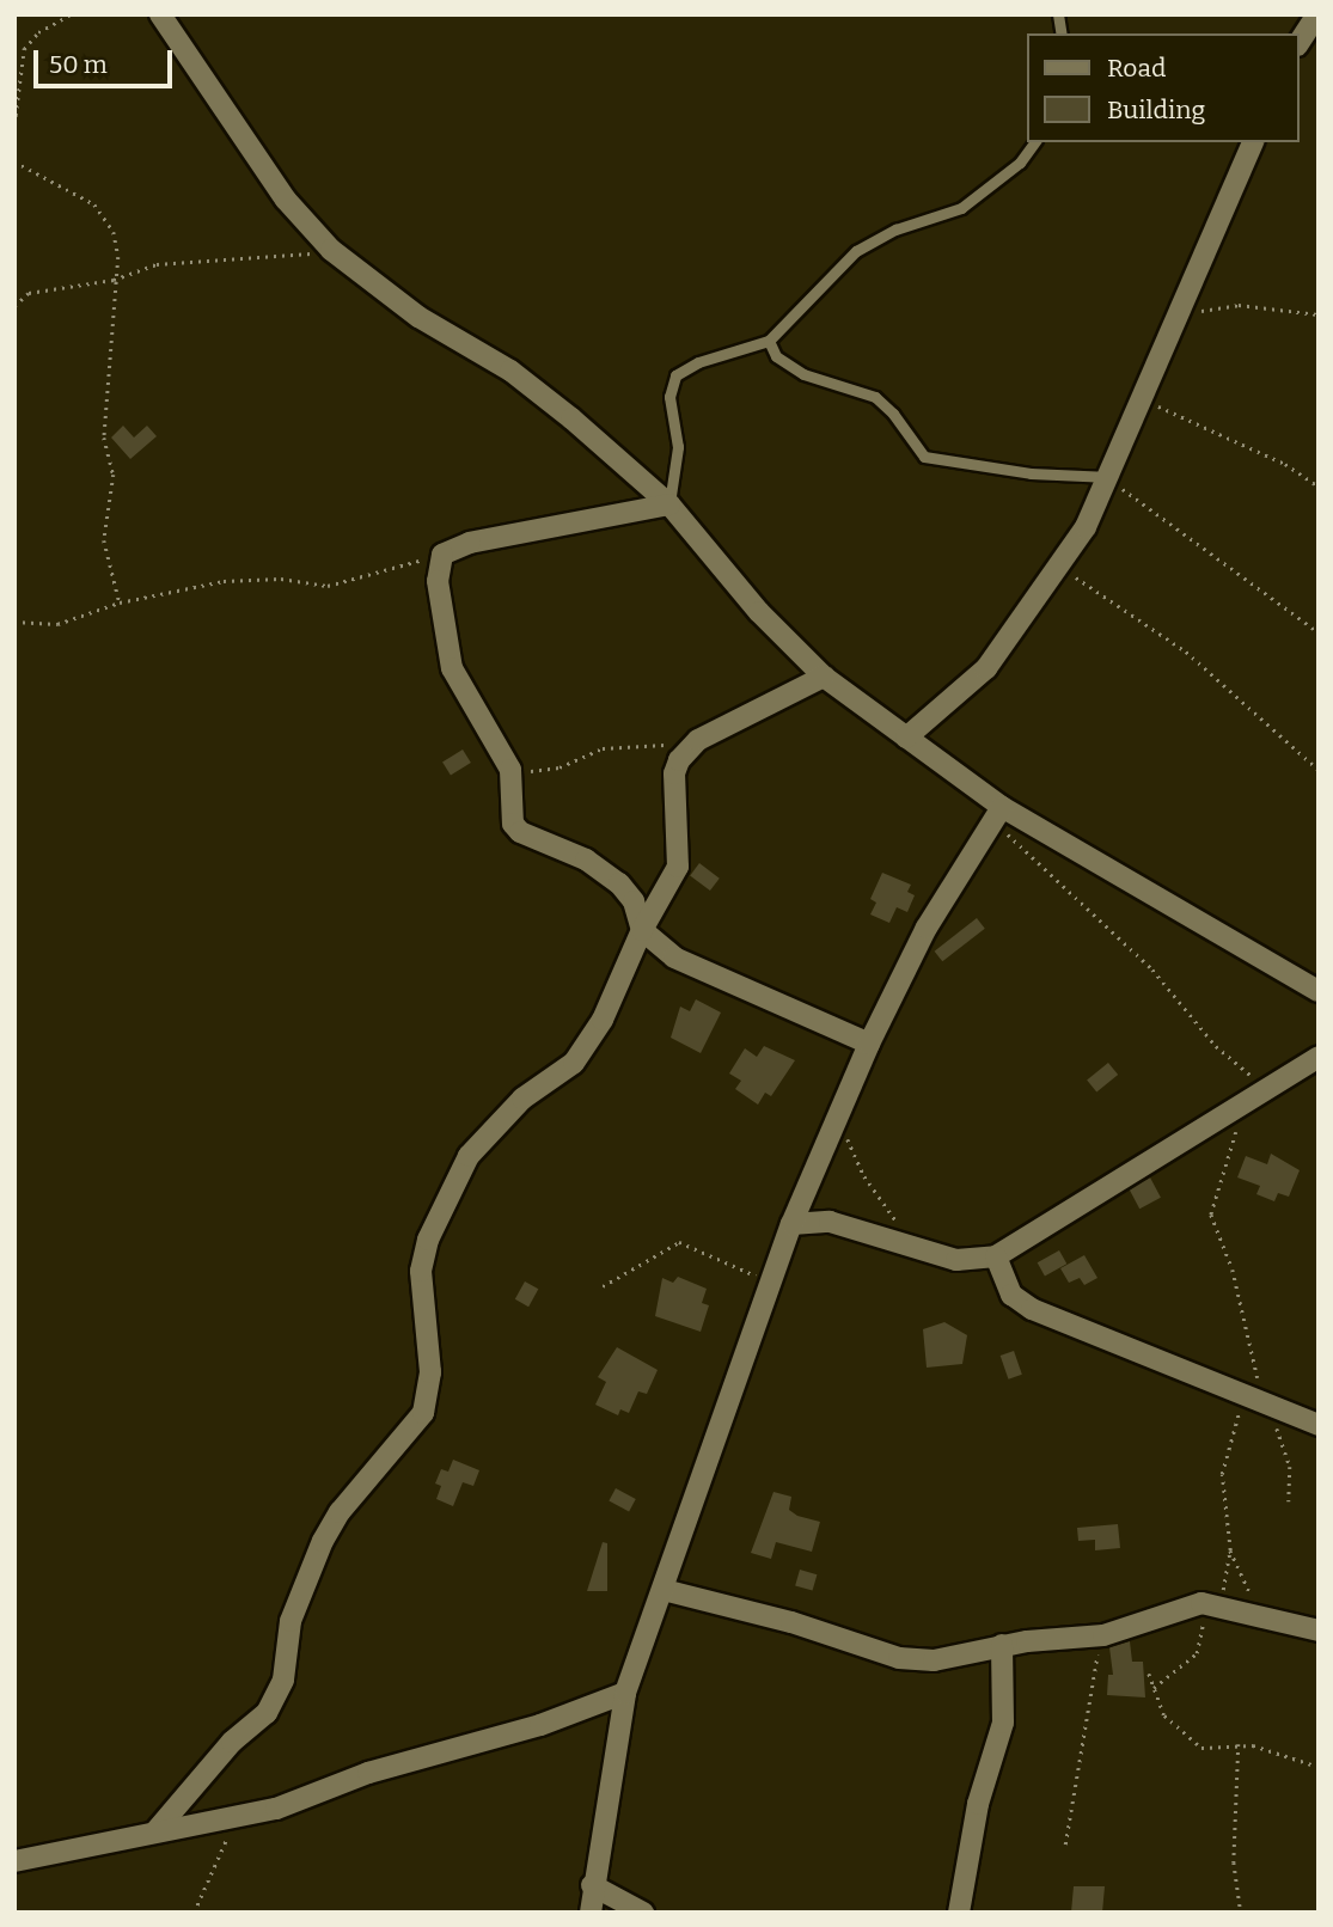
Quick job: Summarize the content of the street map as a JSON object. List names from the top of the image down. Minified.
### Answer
{"legend":["Road","Building"],"scale_bar":"50 m"}
